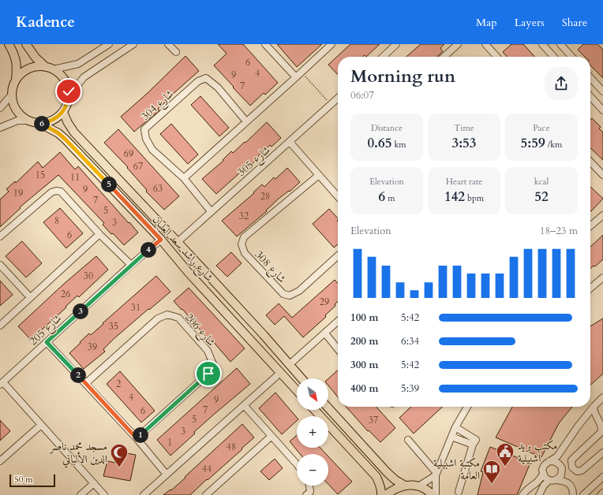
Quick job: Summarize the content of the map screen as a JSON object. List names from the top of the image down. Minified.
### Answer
{"streets":{"main road":["شارع راشد سعد العلبان"],"street":["شارع 304","شارع 305","شارع 308","شارع 205","شارع 206"]},"crossings":[["شارع 304","شارع 305"],["شارع 305","شارع راشد سعد العلبان"],["شارع راشد سعد العلبان","شارع 205"]],"places":{"public building":["مكتب بريد اشبيلية"],"mosque":["مسجد محمد ناصر الدين الألباني"],"library":["مكتبة اشبيلية العامة"]},"house_numbers":["6","4","9","7","69","67","15","11","63","9","19","28","7","5","32","8","3","6","30","26","29","31","35","39","2","4","9","7","6","5","37","3","1","48","44"],"scale_bar":"50 m","north":"bottom right","page":{"header":"Kadence","nav":["Map","Layers","Share"],"heading":["Morning run","06:07"],"stats":[["Distance","0.65 km"],["Time","3:53"],["Pace","5:59 /km"],["Elevation","6 m"],["Heart rate","142 bpm"],["kcal","52"]],"pins":["6","5","4","3","2","1"],"chart":["Elevation","18–23 m"],"list":[{"name":"100 m","note":"5:42"},{"name":"200 m","note":"6:34"},{"name":"300 m","note":"5:42"},{"name":"400 m","note":"5:39"}],"map_buttons":["+","−"],"scale":"50 m"}}
